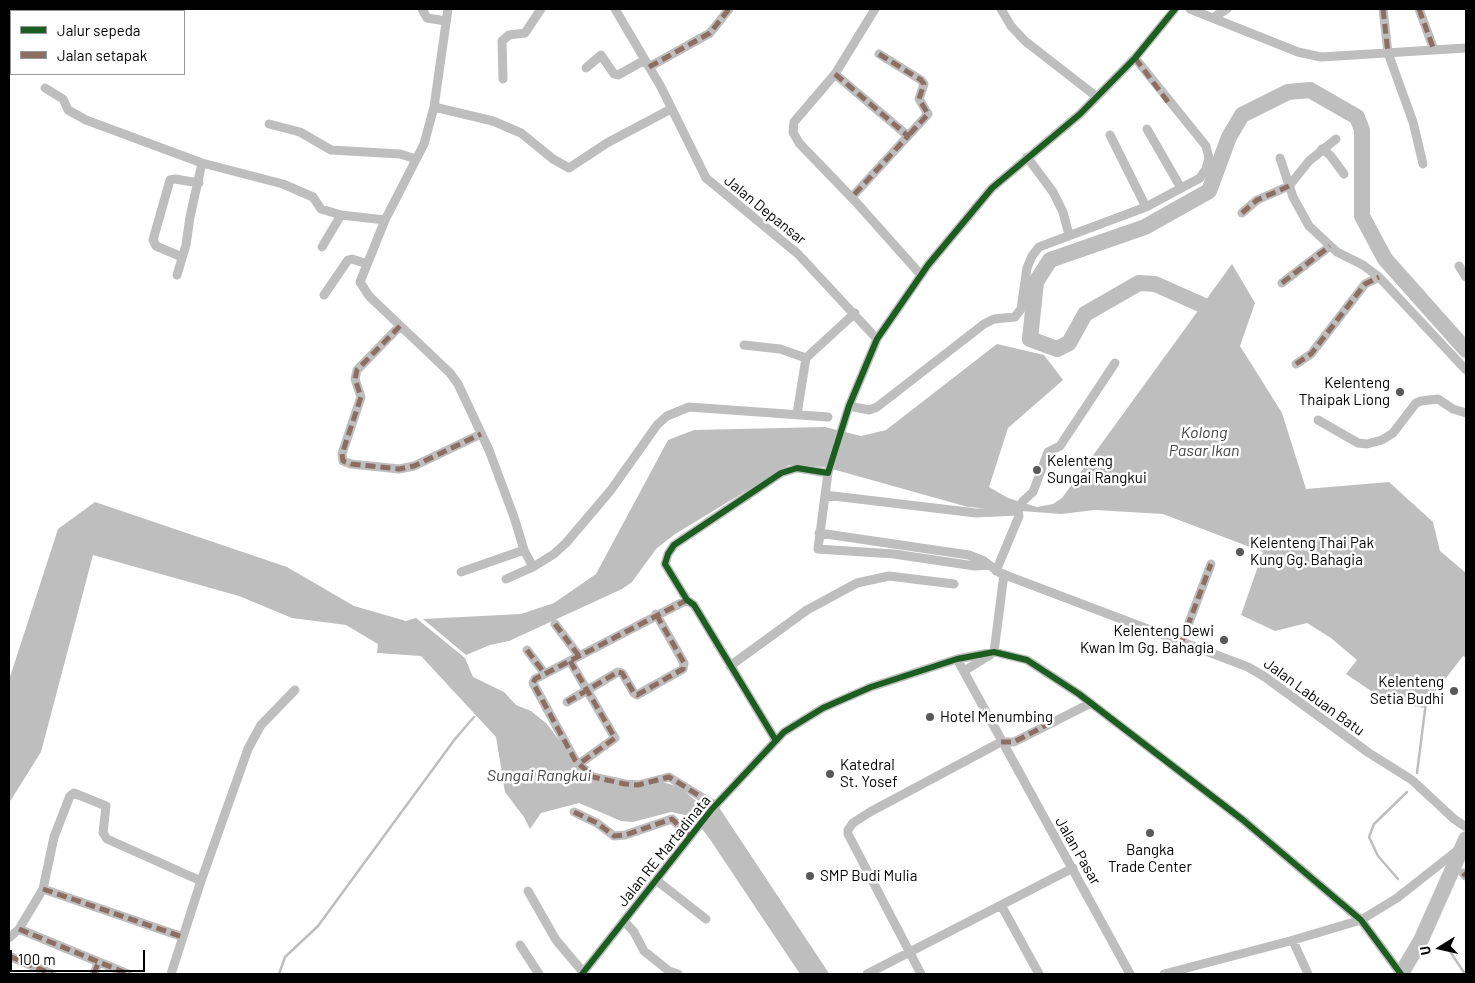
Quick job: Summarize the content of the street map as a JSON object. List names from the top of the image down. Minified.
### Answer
{"streets":{"street":["Jalan Depansar","Jalan Labuan Batu","Jalan RE Martadinata","Jalan Pasar"]},"crossings":[["Jalan RE Martadinata","Jalan Pasar"]],"water":["Kolong Pasar Ikan","Sungai Rangkui"],"places":["Kelenteng Thaipak Liong","Kelenteng Sungai Rangkui","Kelenteng Thai Pak Kung Gg. Bahagia","Kelenteng Dewi Kwan Im Gg. Bahagia","Kelenteng Setia Budhi","Hotel Menumbing","Katedral St. Yosef","Bangka Trade Center","SMP Budi Mulia"],"legend":["Jalur sepeda","Jalan setapak"],"scale_bar":"100 m","north":"left"}
